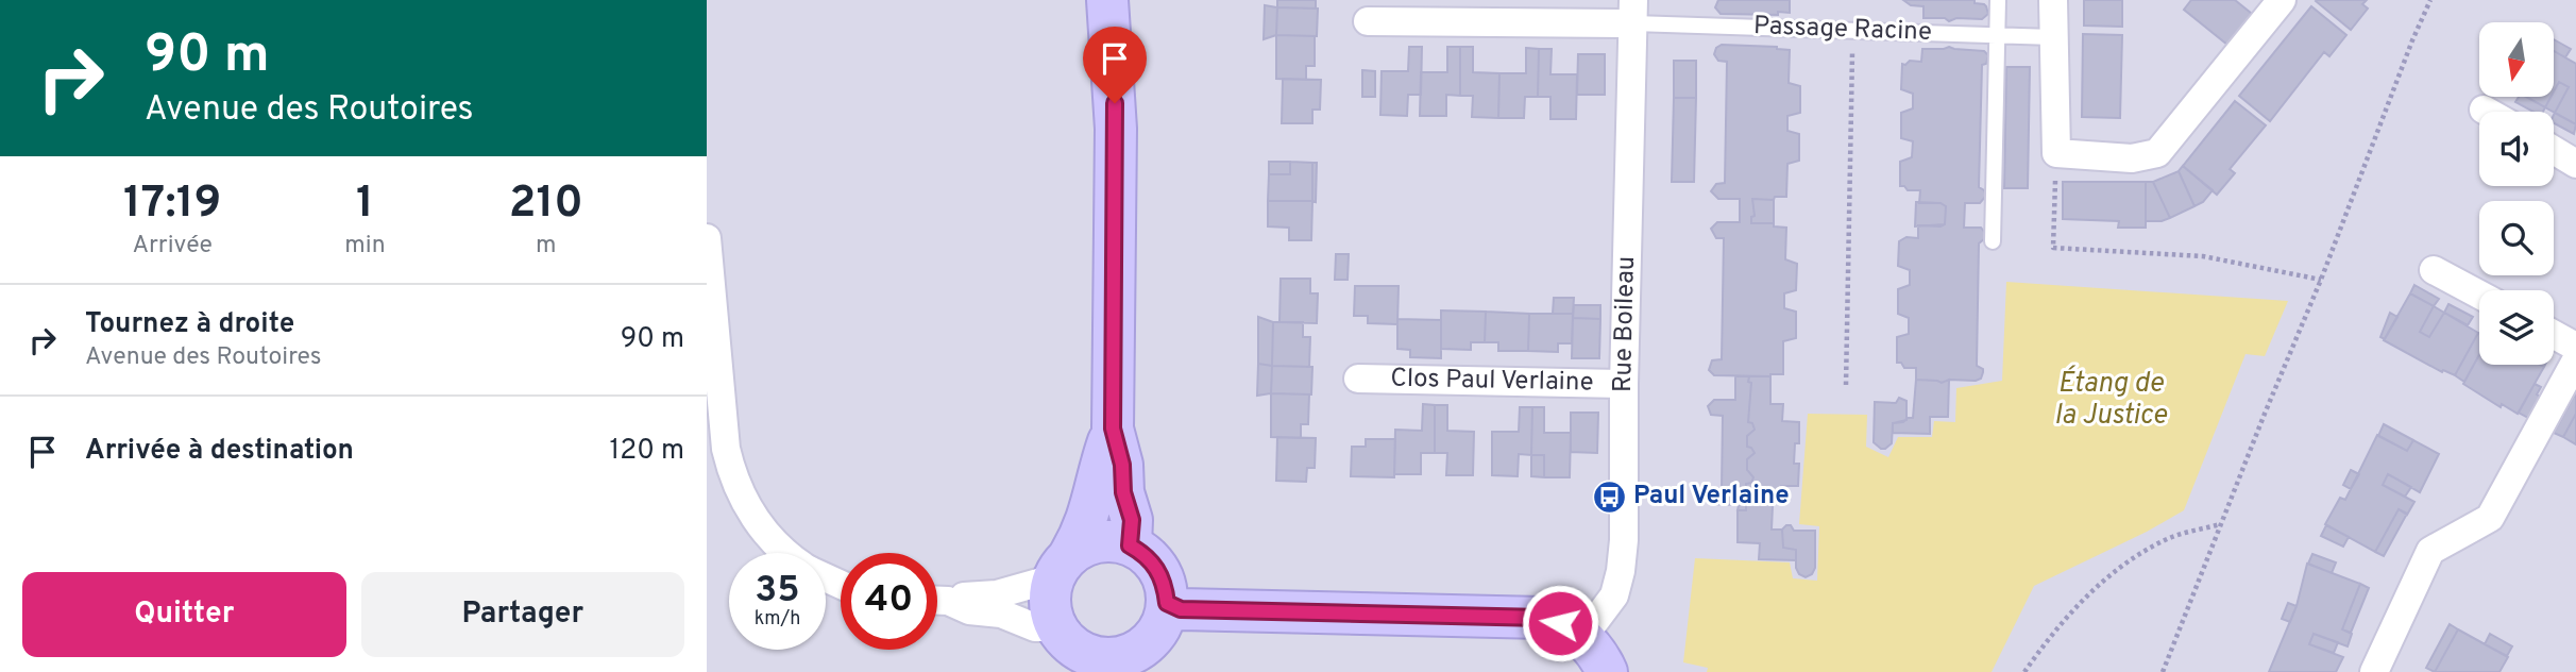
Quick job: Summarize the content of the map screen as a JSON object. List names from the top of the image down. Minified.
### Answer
{"streets":{"street":["Rue Boileau","Clos Paul Verlaine"],"lane":["Passage Racine"]},"crossings":[["Passage Racine","Rue Boileau"],["Rue Boileau","Clos Paul Verlaine"]],"water":["Étang de la Justice"],"places":{"bus stop":["Paul Verlaine"]},"north":"bottom","page":{"turn":["90 m","Avenue des Routoires"],"eta":["17:19","Arrivée","1","min","210","m"],"list":[{"name":"Tournez à droite","note":"Avenue des Routoires","value":"90 m"},{"name":"Arrivée à destination","value":"120 m"}],"speed":"35 km/h","limit":"40","buttons":["Quitter","Partager"]}}
